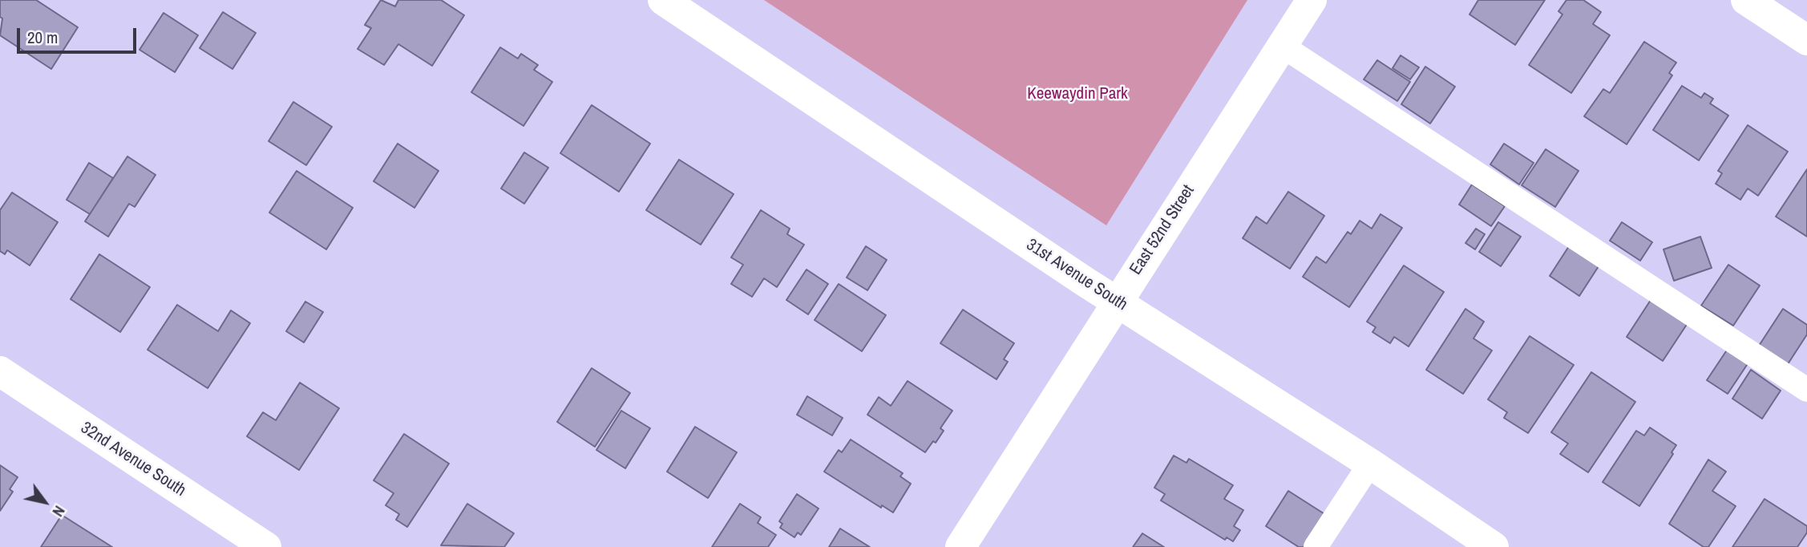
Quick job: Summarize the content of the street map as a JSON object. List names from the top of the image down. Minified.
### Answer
{"streets":{"street":["East 52nd Street","31st Avenue South","32nd Avenue South"]},"crossings":[["East 52nd Street","31st Avenue South"]],"parks":["Keewaydin Park"],"scale_bar":"20 m","north":"bottom right"}
